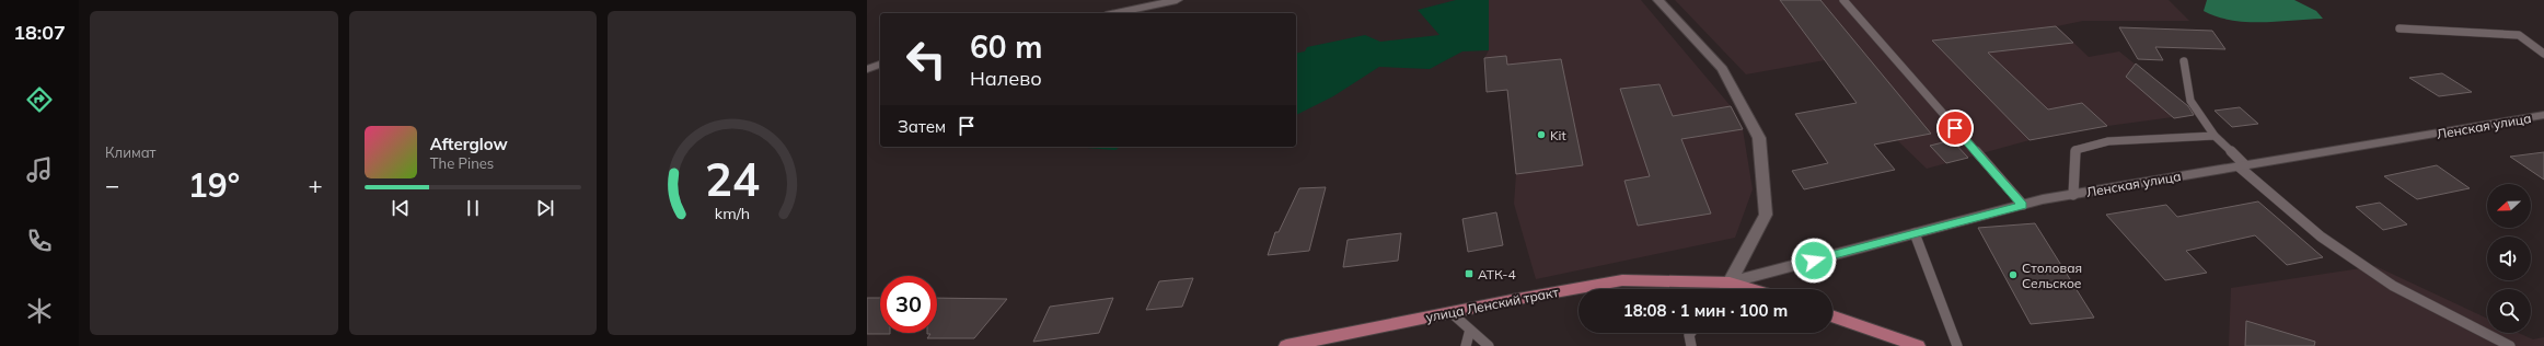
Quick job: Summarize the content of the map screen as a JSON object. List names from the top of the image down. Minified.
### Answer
{"streets":{"main road":["улица Ленский тракт"],"street":["Ленская улица"]},"crossings":[["Ленская улица","улица Ленский тракт"]],"places":{"other":["Kit","Столовая Сельское"],"transit":["АТК-4"]},"north":"left","page":{"tabs":"18:07","tile":"Климат","turn":["60 m","Налево"],"then":"Затем","song":["Afterglow","The Pines"],"heat":["−","19°","+"],"limit":"30","trip":"18:08 · 1 мин · 100 m","gauge":["24","km/h"]}}
